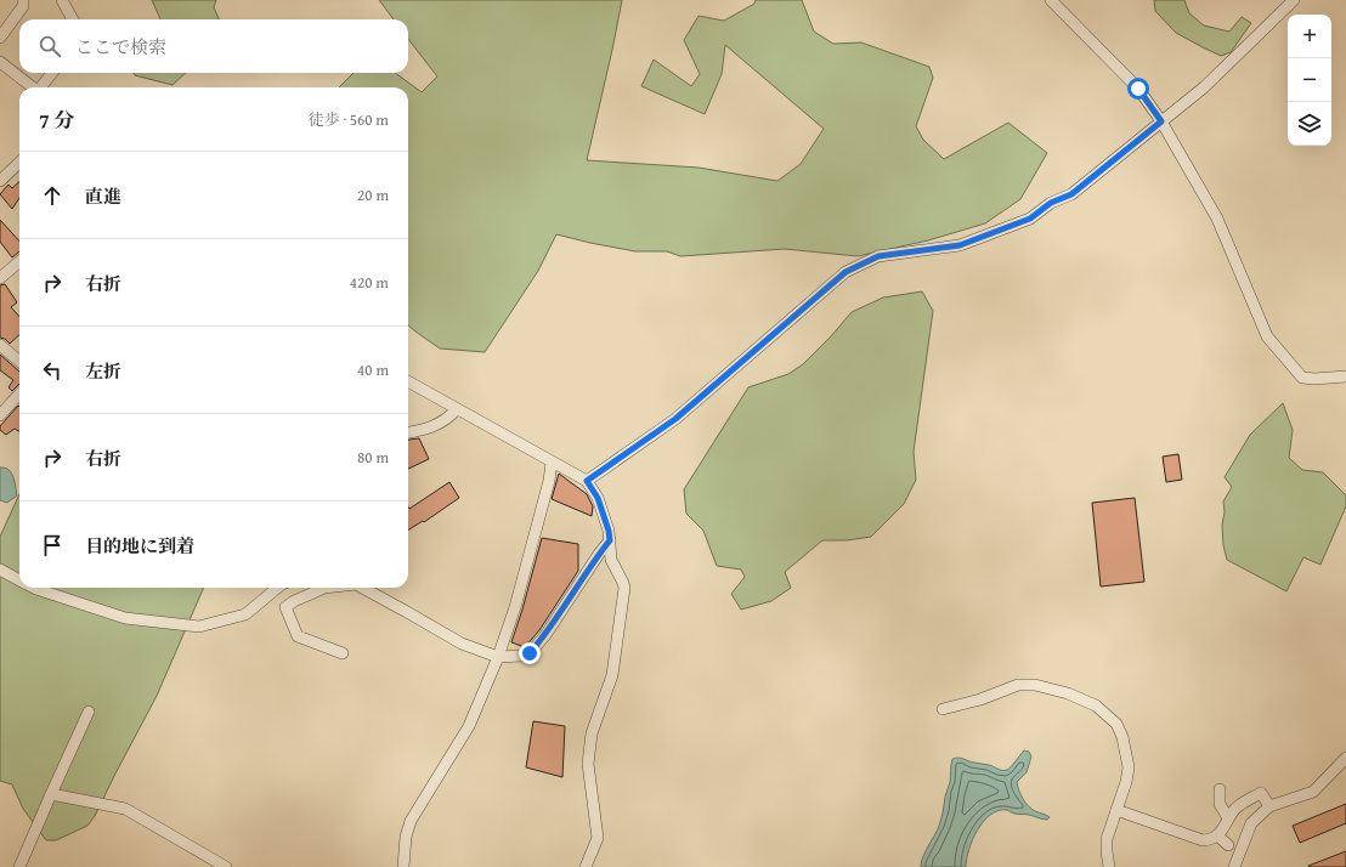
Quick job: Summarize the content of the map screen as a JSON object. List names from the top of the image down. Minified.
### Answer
{"page":{"map_buttons":["+","−"],"search":"ここで検索","heading":["7 分","徒歩 · 560 m"],"list":[["直進","20 m"],["右折","420 m"],["左折","40 m"],["右折","80 m"],"目的地に到着"]}}
